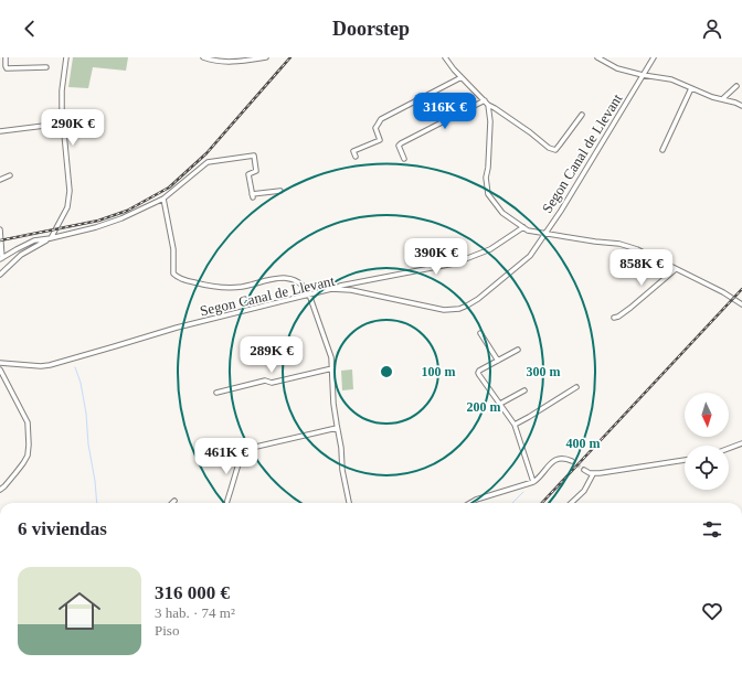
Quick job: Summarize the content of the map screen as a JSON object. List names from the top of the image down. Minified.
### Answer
{"streets":{"street":["Segon Canal de Llevant"]},"north":"bottom","page":{"header":"Doorstep","price":["316K €","290K €","390K €","858K €","289K €","461K €"],"heading":"6 viviendas","list":[{"name":"316 000 €","note":"3 hab. · 74 m² · Piso"}]},"rings":["100 m","300 m","200 m","400 m"]}
